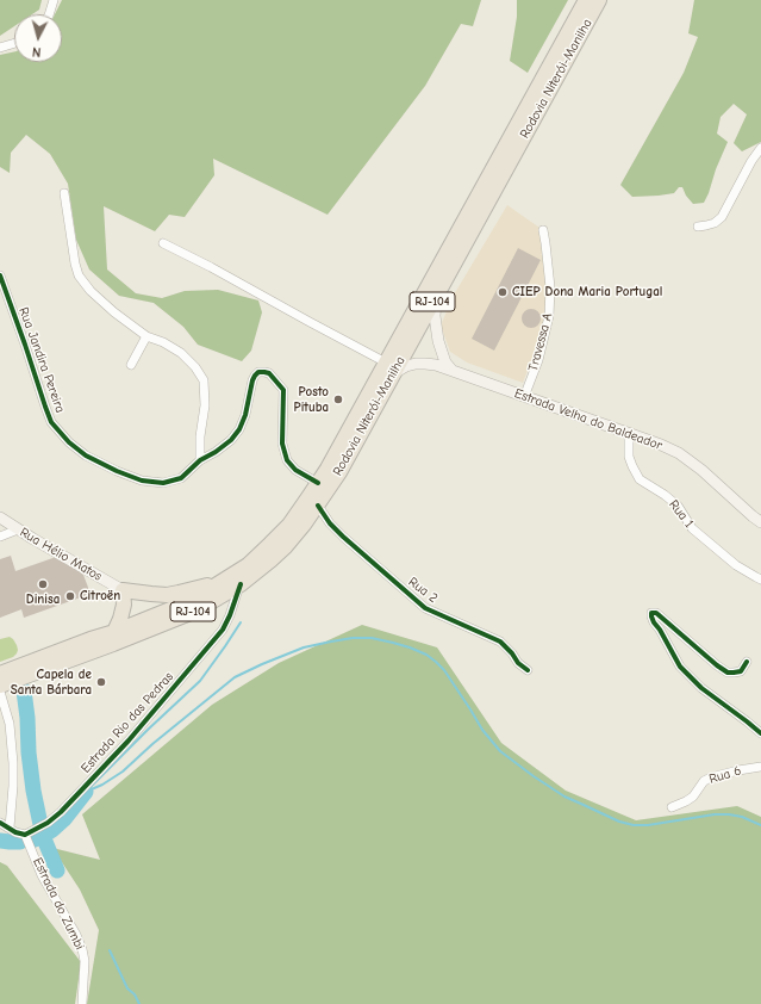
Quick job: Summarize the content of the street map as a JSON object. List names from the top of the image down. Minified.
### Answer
{"streets":{"highway":["Rodovia Niterói-Manilha","RJ-104"],"main road":["Estrada Velha do Baldeador","Rua Hélio Matos"],"street":["Travessa A","Rua Jandira Pereira","Rua 1","Rua 2","Estrada Rio das Pedras","Rua 6","Estrada do Zumbi"]},"crossings":[["Rodovia Niterói-Manilha","Rua Jandira Pereira"],["Rodovia Niterói-Manilha","Estrada Velha do Baldeador"],["Rodovia Niterói-Manilha","Rua 2"],["Rodovia Niterói-Manilha","Estrada Rio das Pedras"],["Travessa A","Estrada Velha do Baldeador"],["Estrada Velha do Baldeador","Rua 1"],["Estrada Rio das Pedras","Estrada do Zumbi"]],"places":["CIEP Dona Maria Portugal","Posto Pituba","Dinisa","Citroën","Capela de Santa Bárbara"],"north":"bottom"}
